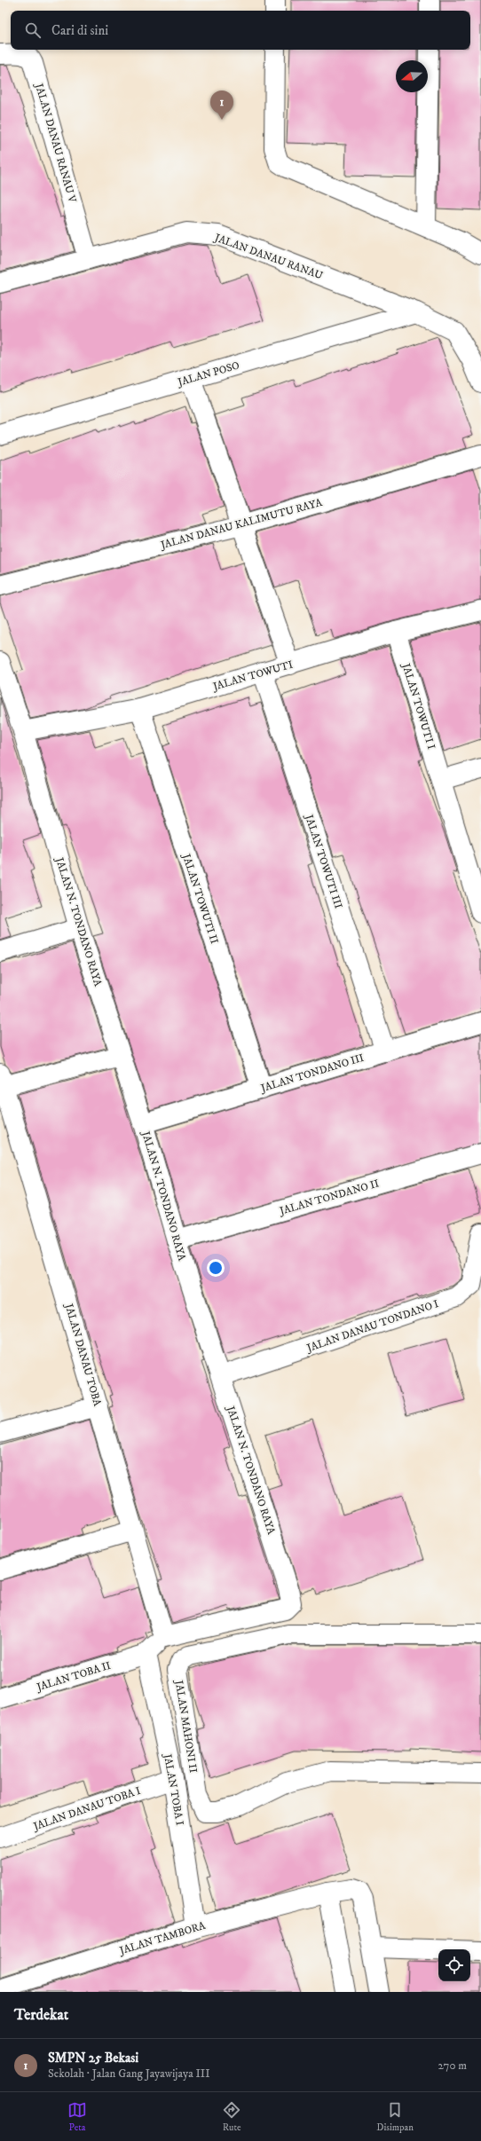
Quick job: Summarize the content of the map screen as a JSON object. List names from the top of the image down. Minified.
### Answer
{"streets":{"street":["JALAN DANAU RANAU V","JALAN DANAU RANAU","JALAN POSO","JALAN DANAU KALIMUTU RAYA","JALAN TOWUTI","JALAN TOWUTI I","JALAN TOWUTI III","JALAN TOWUTI II","JALAN N. TONDANO RAYA","JALAN TONDANO III","JALAN TONDANO II","JALAN DANAU TONDANO I","JALAN DANAU TOBA","JALAN TOBA II","JALAN MAHONI II","JALAN TOBA I","JALAN DANAU TOBA I","JALAN TAMBORA"]},"crossings":[["JALAN DANAU RANAU V","JALAN DANAU RANAU"],["JALAN DANAU RANAU","JALAN POSO"],["JALAN TOWUTI","JALAN TOWUTI I"],["JALAN TOWUTI","JALAN TOWUTI III"],["JALAN TOWUTI","JALAN TOWUTI II"],["JALAN TOWUTI","JALAN N. TONDANO RAYA"],["JALAN TOWUTI III","JALAN TONDANO III"],["JALAN TOWUTI II","JALAN TONDANO III"],["JALAN N. TONDANO RAYA","JALAN TONDANO III"],["JALAN N. TONDANO RAYA","JALAN TONDANO II"],["JALAN N. TONDANO RAYA","JALAN DANAU TONDANO I"],["JALAN N. TONDANO RAYA","JALAN DANAU TOBA"],["JALAN TOBA II","JALAN TOBA I"],["JALAN TOBA I","JALAN DANAU TOBA I"],["JALAN TOBA I","JALAN TAMBORA"]],"north":"left","page":{"search":"Cari di sini","pins":"1","heading":"Terdekat","list":[{"mark":"1","name":"SMPN 25 Bekasi","note":"Sekolah · Jalan Gang Jayawijaya III","value":"270 m"}],"nav":["Peta","Rute","Disimpan"]}}
